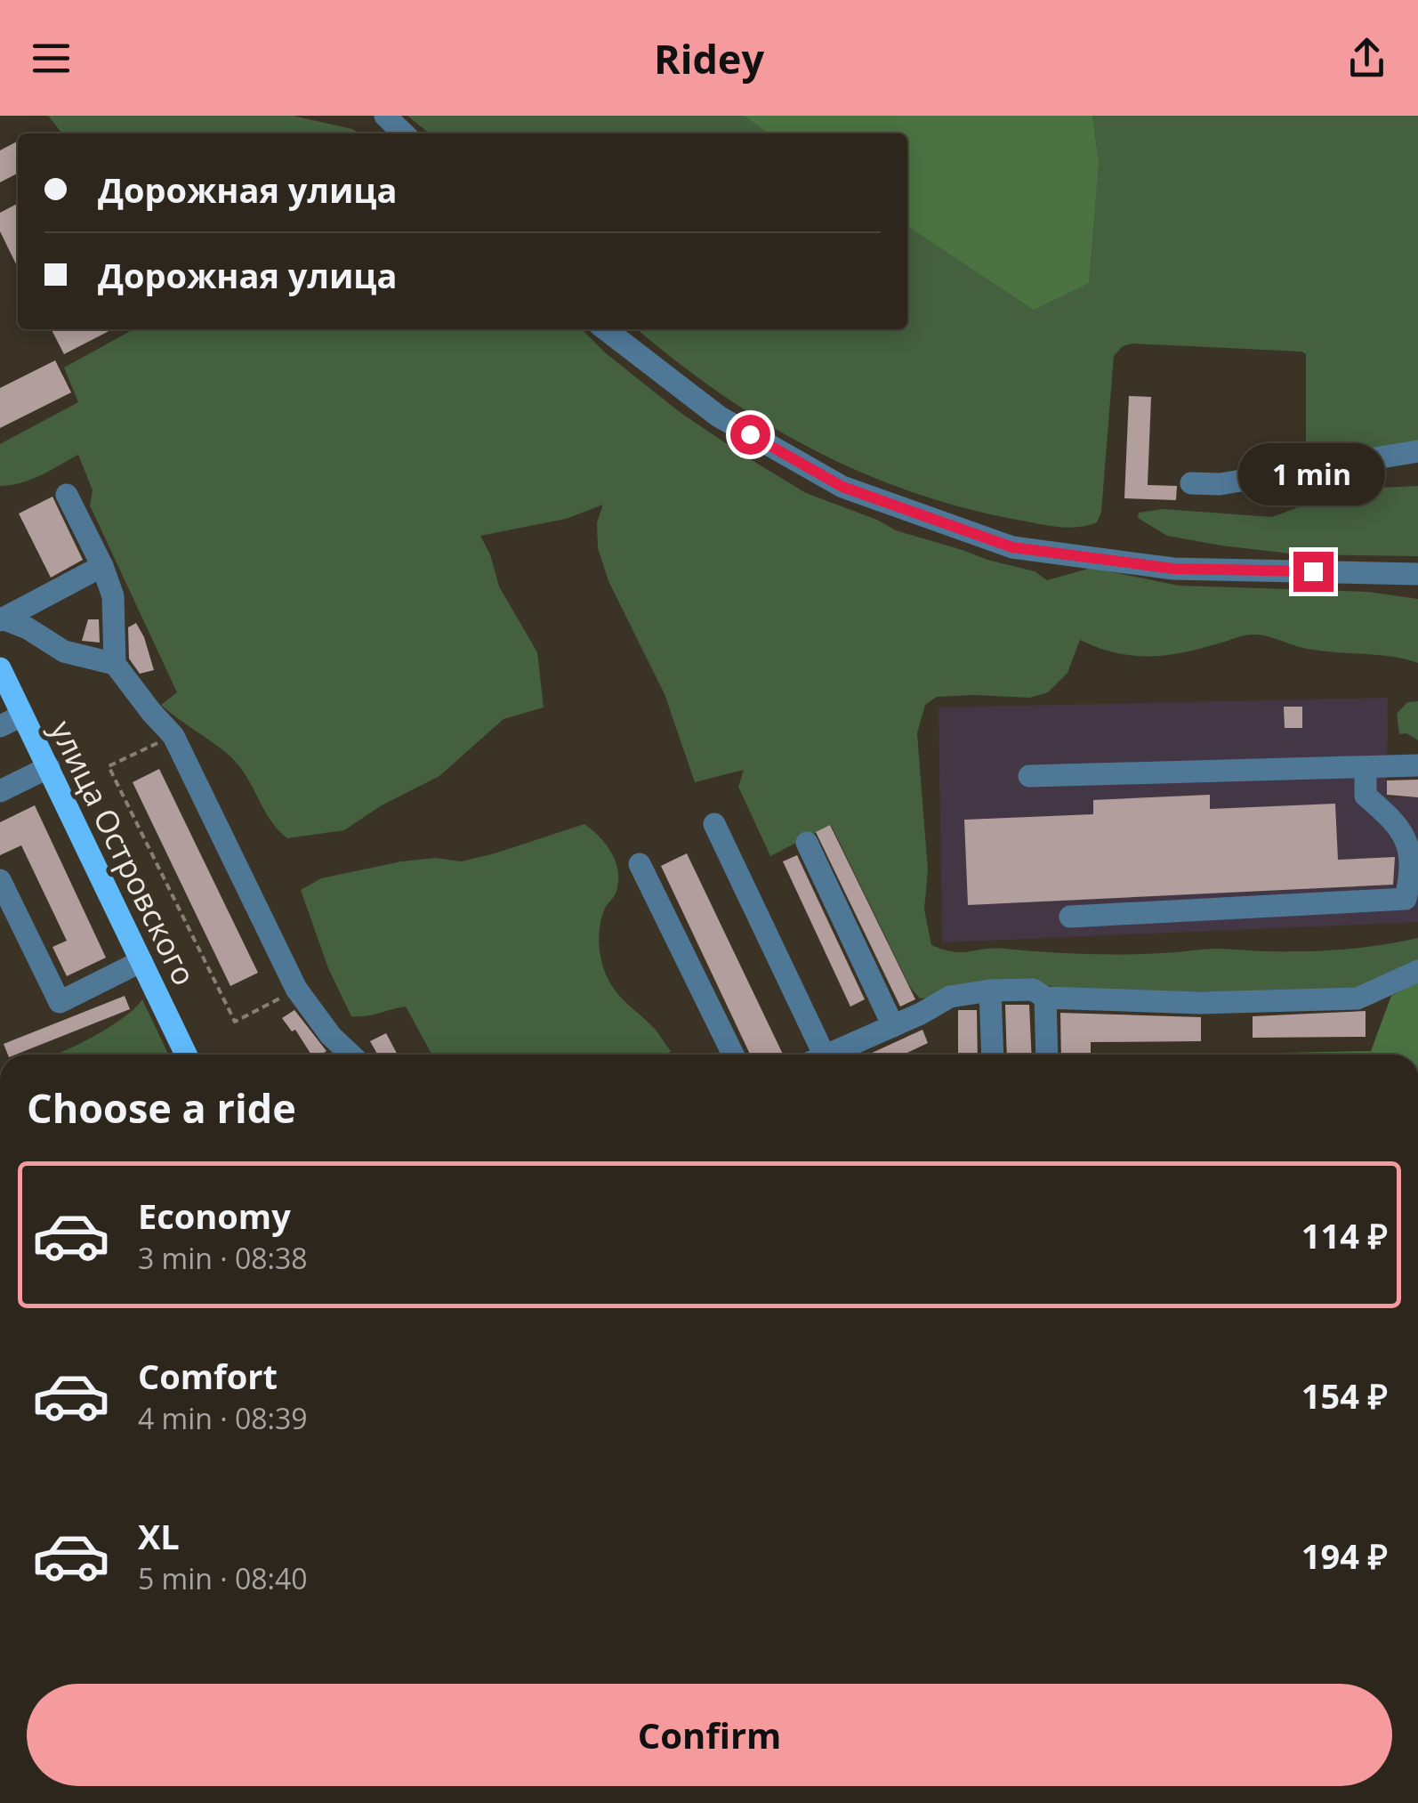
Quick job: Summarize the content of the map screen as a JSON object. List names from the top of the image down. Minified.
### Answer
{"streets":{"main road":["улица Островского"]},"page":{"header":"Ridey","banner":["Дорожная улица","Дорожная улица"],"bubble":"1 min","heading":"Choose a ride","list":[{"name":"Economy","note":"3 min · 08:38","value":"114 ₽"},{"name":"Comfort","note":"4 min · 08:39","value":"154 ₽"},{"name":"XL","note":"5 min · 08:40","value":"194 ₽"}],"buttons":"Confirm"}}
